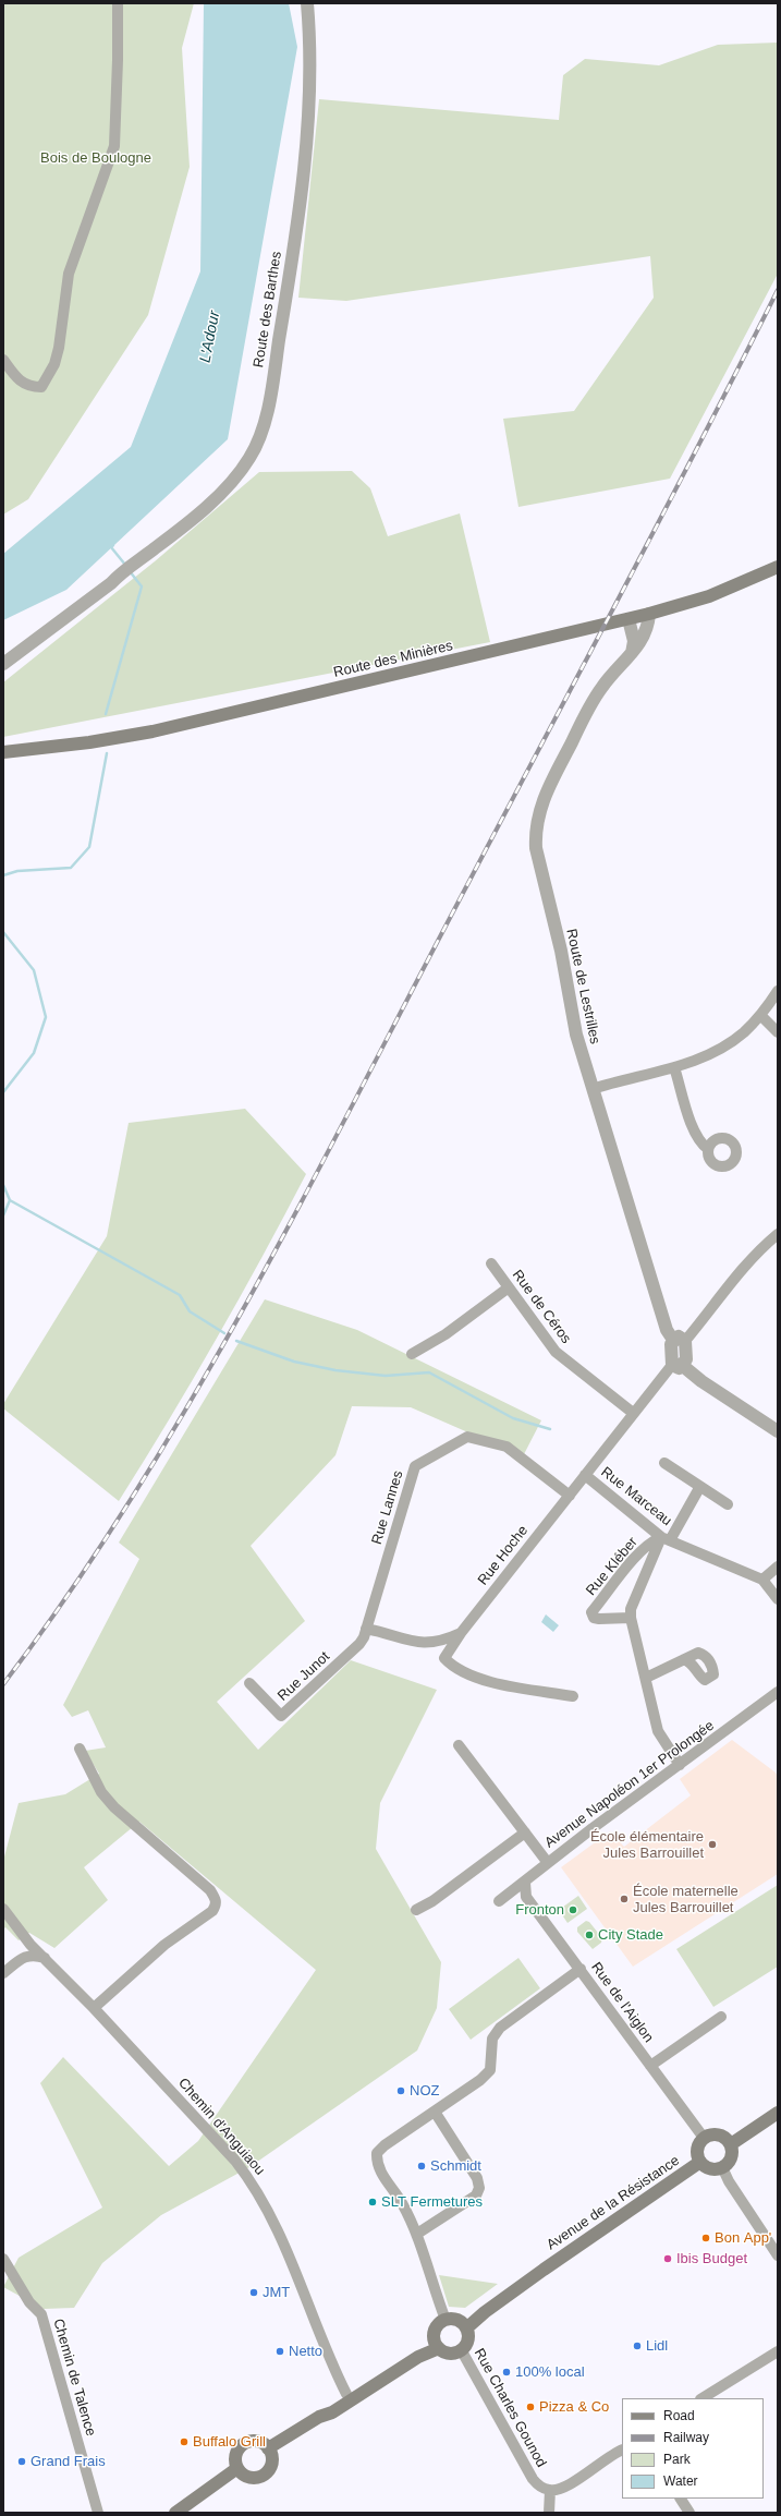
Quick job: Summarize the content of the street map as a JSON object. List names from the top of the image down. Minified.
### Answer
{"streets":{"main road":["Route des Minières","Avenue de la Résistance"],"street":["Route des Barthes","Route de Lestrilles","Rue de Céros","Rue Marceau","Rue Lannes","Rue Hoche","Rue Kléber","Rue Junot","Avenue Napoléon 1er Prolongée","Rue de l'Aiglon","Chemin d'Anguiaou","Chemin de Talence","Rue Charles Gounod"]},"crossings":[["Route des Minières","Route de Lestrilles"],["Rue de Céros","Rue Hoche"],["Rue Marceau","Rue Hoche"],["Rue Marceau","Rue Kléber"],["Rue Lannes","Rue Hoche"],["Rue Lannes","Rue Junot"],["Rue Kléber","Avenue Napoléon 1er Prolongée"],["Avenue Napoléon 1er Prolongée","Rue de l'Aiglon"],["Rue de l'Aiglon","Avenue de la Résistance"],["Avenue de la Résistance","Rue Charles Gounod"]],"water":["L'Adour"],"parks":["Bois de Boulogne"],"places":["École élémentaire Jules Barrouillet","École maternelle Jules Barrouillet","Fronton","City Stade","NOZ","Schmidt","SLT Fermetures","Bon App'","Ibis Budget","JMT","Lidl","Netto","100% local","Pizza & Co","Buffalo Grill","Grand Frais"],"legend":["Road","Railway","Park","Water"]}
